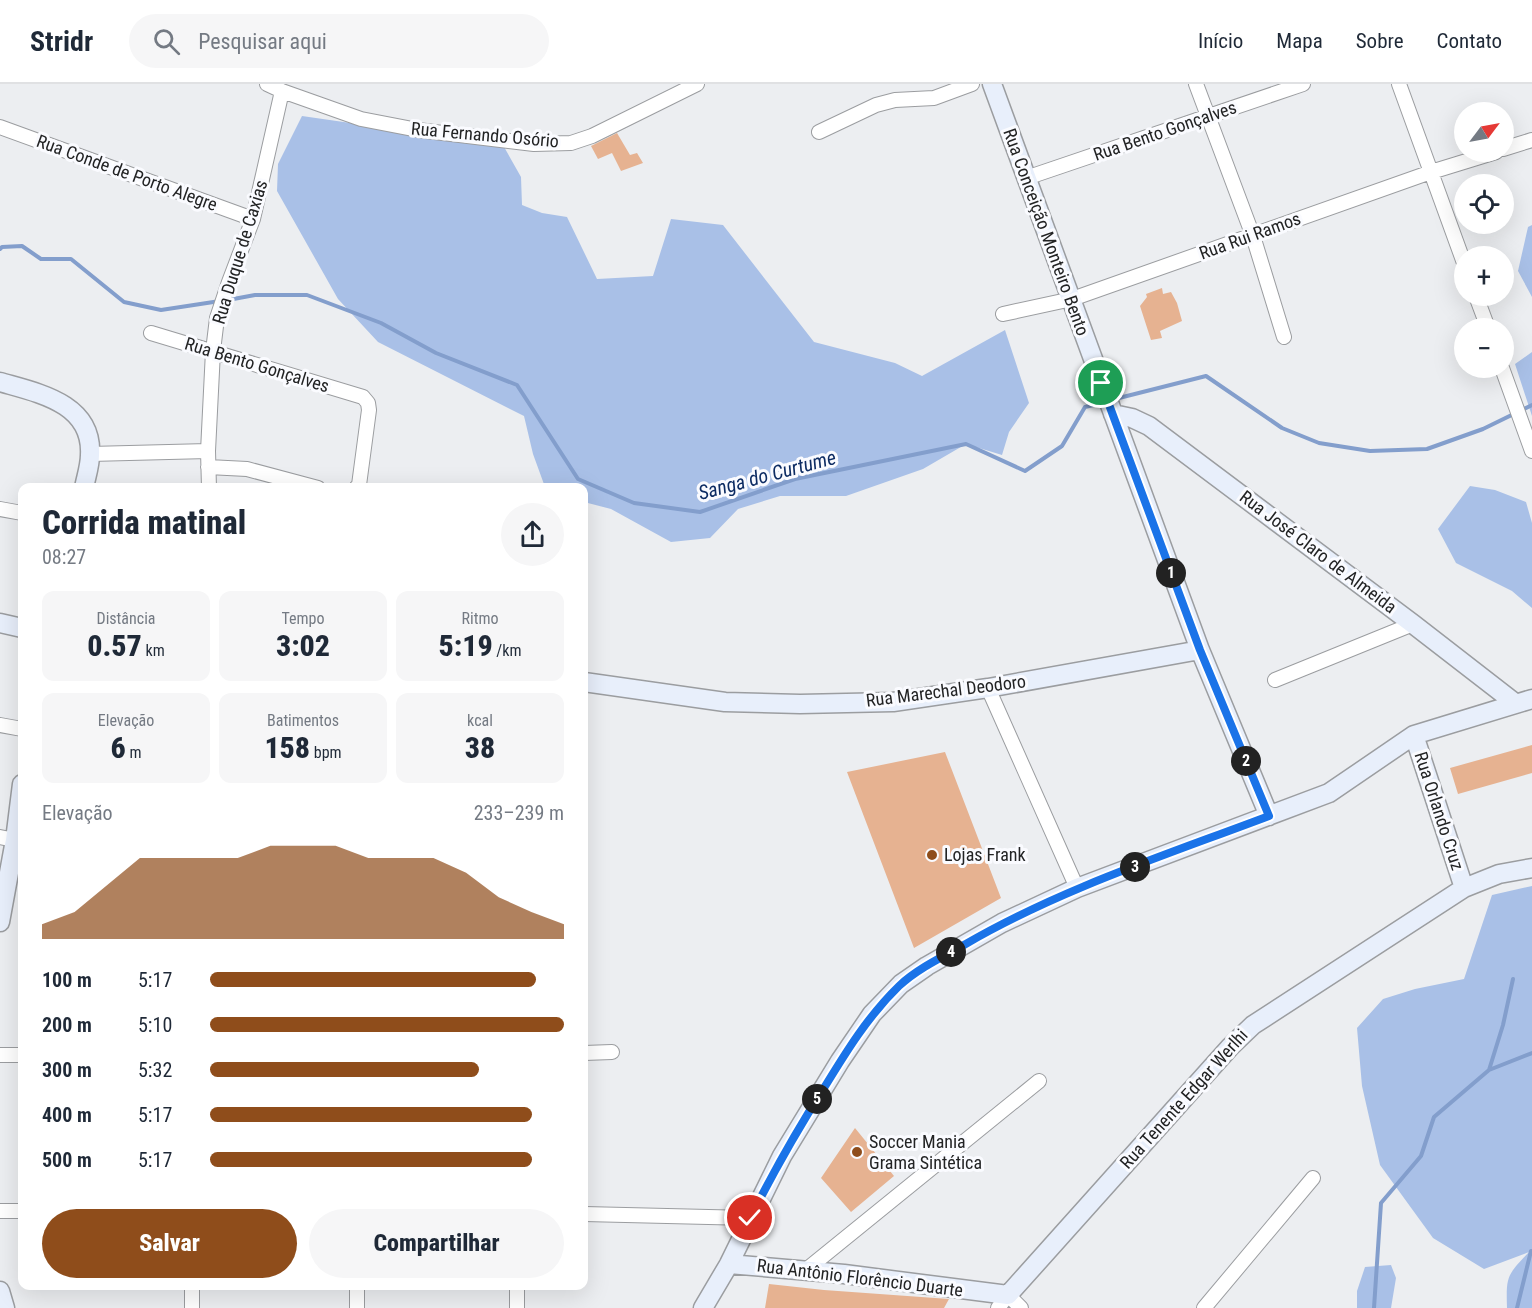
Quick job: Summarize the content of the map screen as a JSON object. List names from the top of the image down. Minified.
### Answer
{"streets":{"street":["Rua Bento Gonçalves","Rua Fernando Osório","Rua Conde de Porto Alegre","Rua Conceição Monteiro Bento","Rua Rui Ramos","Rua Duque de Caxias","Rua José Claro de Almeida","Rua Marechal Deodoro","Rua Orlando Cruz","Rua Tenente Edgar Werlhi","Rua Antônio Florêncio Duarte"]},"crossings":[["Rua Bento Gonçalves","Rua Conceição Monteiro Bento"],["Rua Bento Gonçalves","Rua Duque de Caxias"],["Rua Fernando Osório","Rua Duque de Caxias"],["Rua Conde de Porto Alegre","Rua Duque de Caxias"],["Rua Conceição Monteiro Bento","Rua Rui Ramos"],["Rua Conceição Monteiro Bento","Rua José Claro de Almeida"],["Rua Conceição Monteiro Bento","Rua Marechal Deodoro"],["Rua Orlando Cruz","Rua Tenente Edgar Werlhi"],["Rua Tenente Edgar Werlhi","Rua Antônio Florêncio Duarte"]],"water":["Sanga do Curtume"],"places":["Lojas Frank","Soccer Mania Grama Sintética"],"north":"top right","page":{"header":"Stridr","search":"Pesquisar aqui","nav":["Início","Mapa","Sobre","Contato"],"map_buttons":["+","−"],"heading":["Corrida matinal","08:27"],"pins":["1","2","3","4","5"],"stats":[["Distância","0.57 km"],["Tempo","3:02"],["Ritmo","5:19 /km"],["Elevação","6 m"],["Batimentos","158 bpm"],["kcal","38"]],"chart":["Elevação","233–239 m"],"list":[{"name":"100 m","note":"5:17"},{"name":"200 m","note":"5:10"},{"name":"300 m","note":"5:32"},{"name":"400 m","note":"5:17"},{"name":"500 m","note":"5:17"}],"buttons":["Salvar","Compartilhar"]}}
